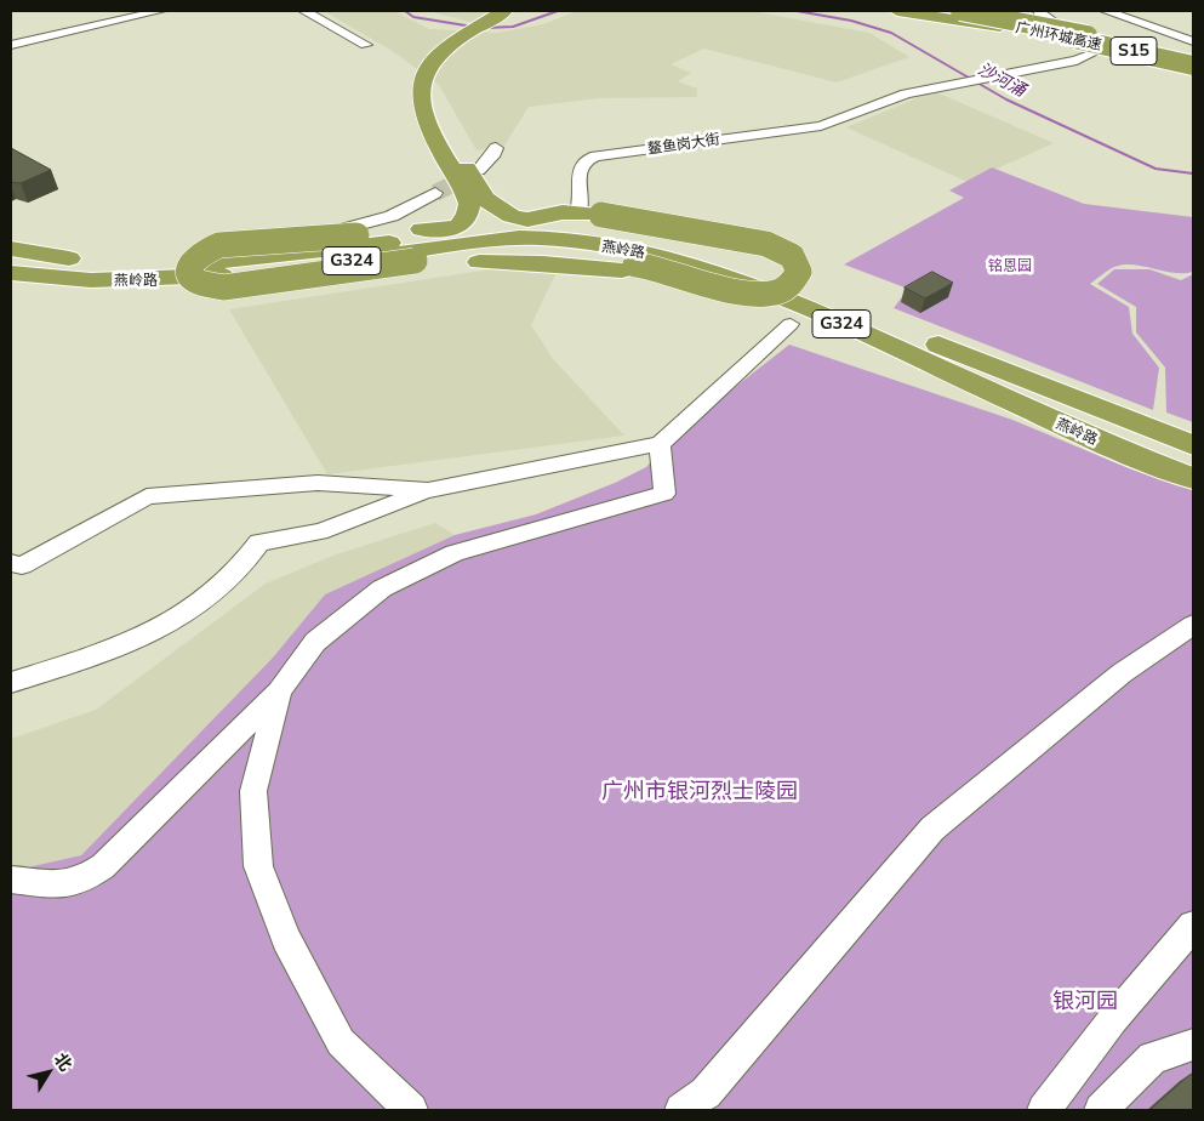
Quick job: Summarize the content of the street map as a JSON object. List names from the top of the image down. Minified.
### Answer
{"streets":{"highway":["广州环城高速","S15","燕岭路","G324"],"street":["鳌鱼岗大街"]},"water":["沙河涌"],"parks":["铭恩园","广州市银河烈士陵园","银河园"],"north":"top right"}
